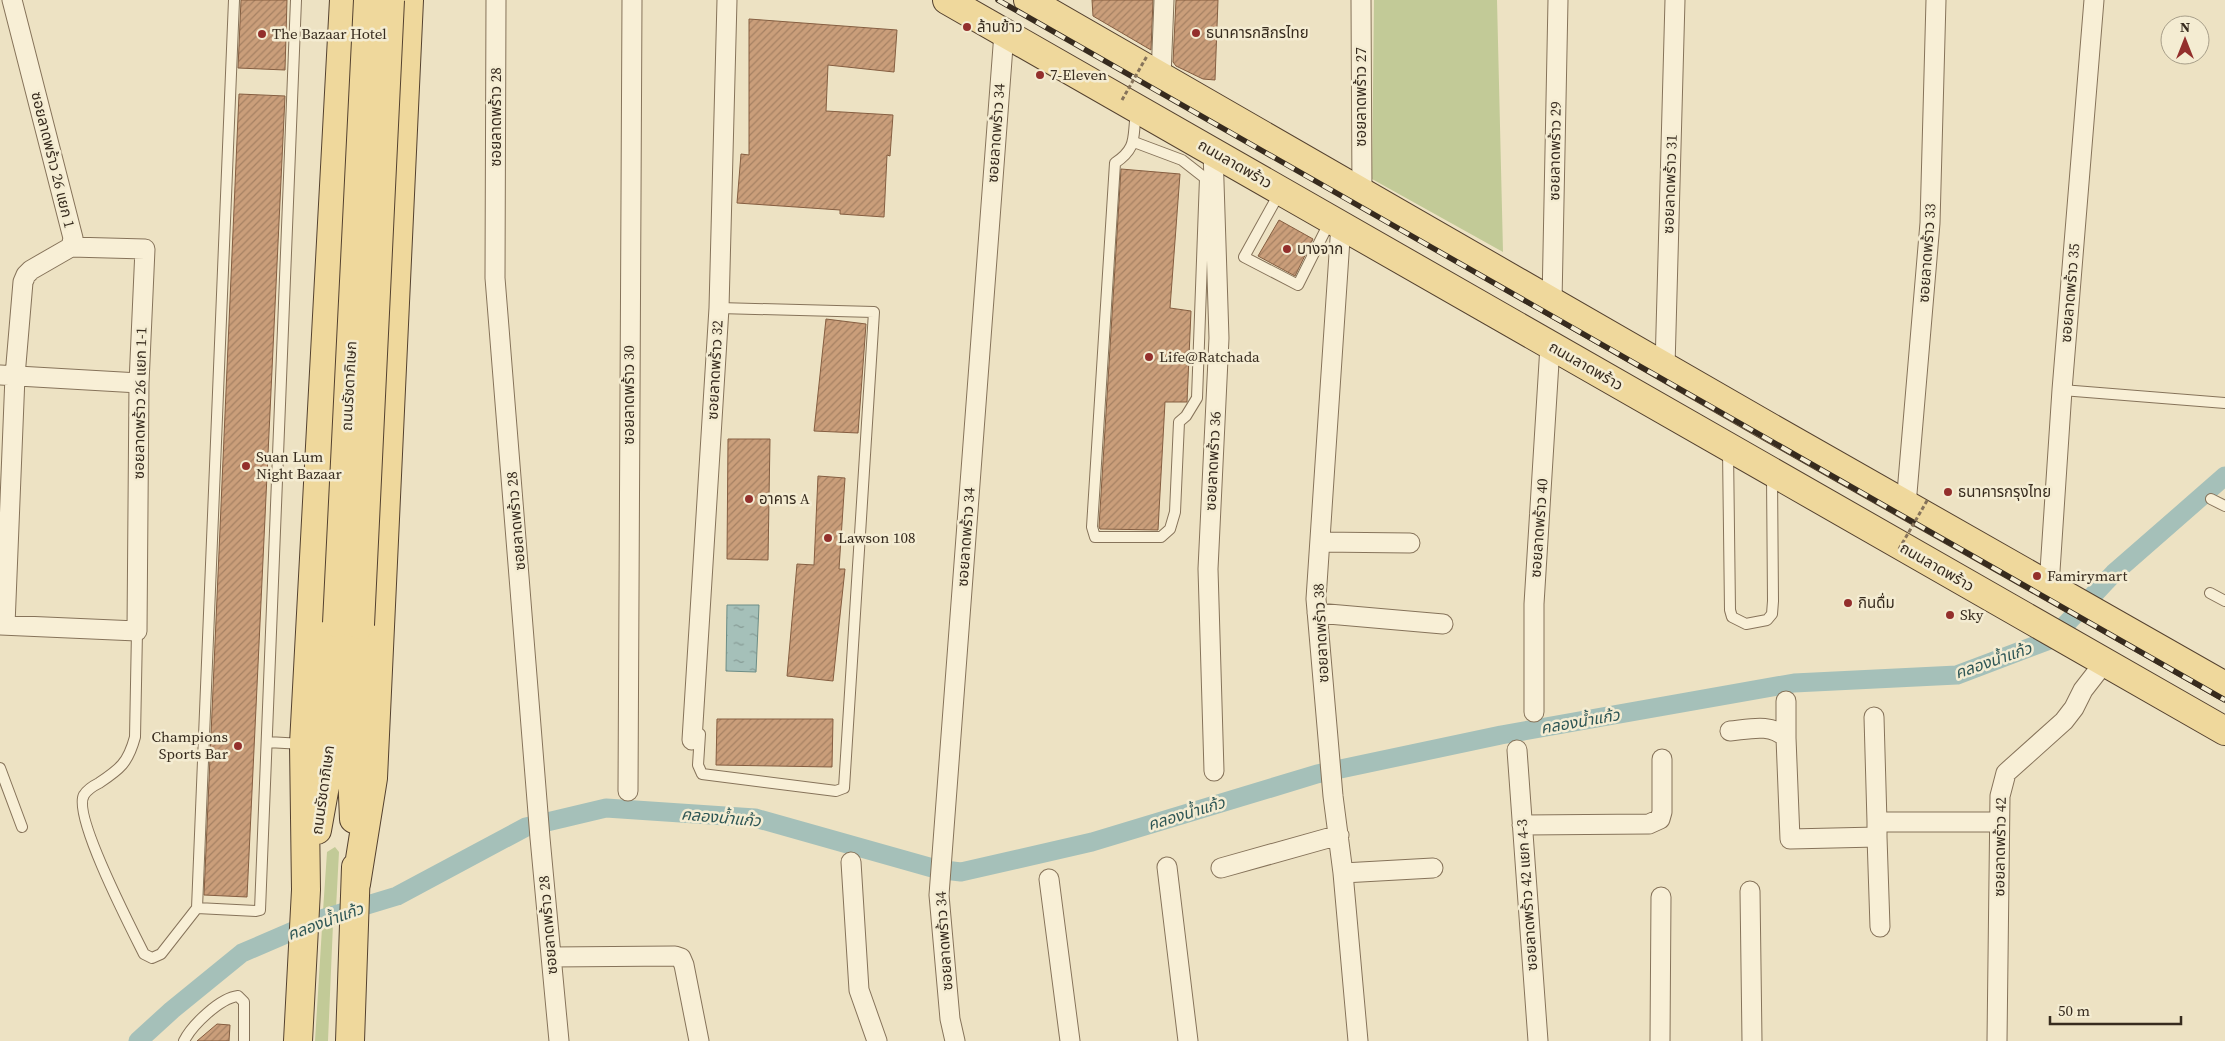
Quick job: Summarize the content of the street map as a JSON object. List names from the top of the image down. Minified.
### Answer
{"streets":{"main road":["ถนนลาดพร้าว","ถนนรัชดาภิเษก"],"street":["ซอยลาดพร้าว 27","ซอยลาดพร้าว 28","ซอยลาดพร้าว 34","ซอยลาดพร้าว 29","ซอยลาดพร้าว 26 แยก 1","ซอยลาดพร้าว 31","ซอยลาดพร้าว 33","ซอยลาดพร้าว 35","ซอยลาดพร้าว 32","ซอยลาดพร้าว 30","ซอยลาดพร้าว 26 แยก 1-1","ซอยลาดพร้าว 36","ซอยลาดพร้าว 40","ซอยลาดพร้าว 38","ซอยลาดพร้าว 42","ซอยลาดพร้าว 42 แยก 4-3"]},"crossings":[["ซอยลาดพร้าว 34","ถนนลาดพร้าว"],["ซอยลาดพร้าว 26 แยก 1","ซอยลาดพร้าว 26 แยก 1-1"],["ถนนลาดพร้าว","ซอยลาดพร้าว 36"],["ถนนลาดพร้าว","ซอยลาดพร้าว 40"],["ถนนลาดพร้าว","ซอยลาดพร้าว 38"],["ถนนลาดพร้าว","ซอยลาดพร้าว 42"]],"water":["คลองน้ำแก้ว"],"places":["ล้านข้าว","ธนาคารกสิกรไทย","The Bazaar Hotel","7-Eleven","บางจาก","Life@Ratchada","Suan Lum Night Bazaar","ธนาคารกรุงไทย","อาคาร A","Lawson 108","Famirymart","กินดื่ม","Sky","Champions Sports Bar"],"scale_bar":"50 m","north":"top"}
